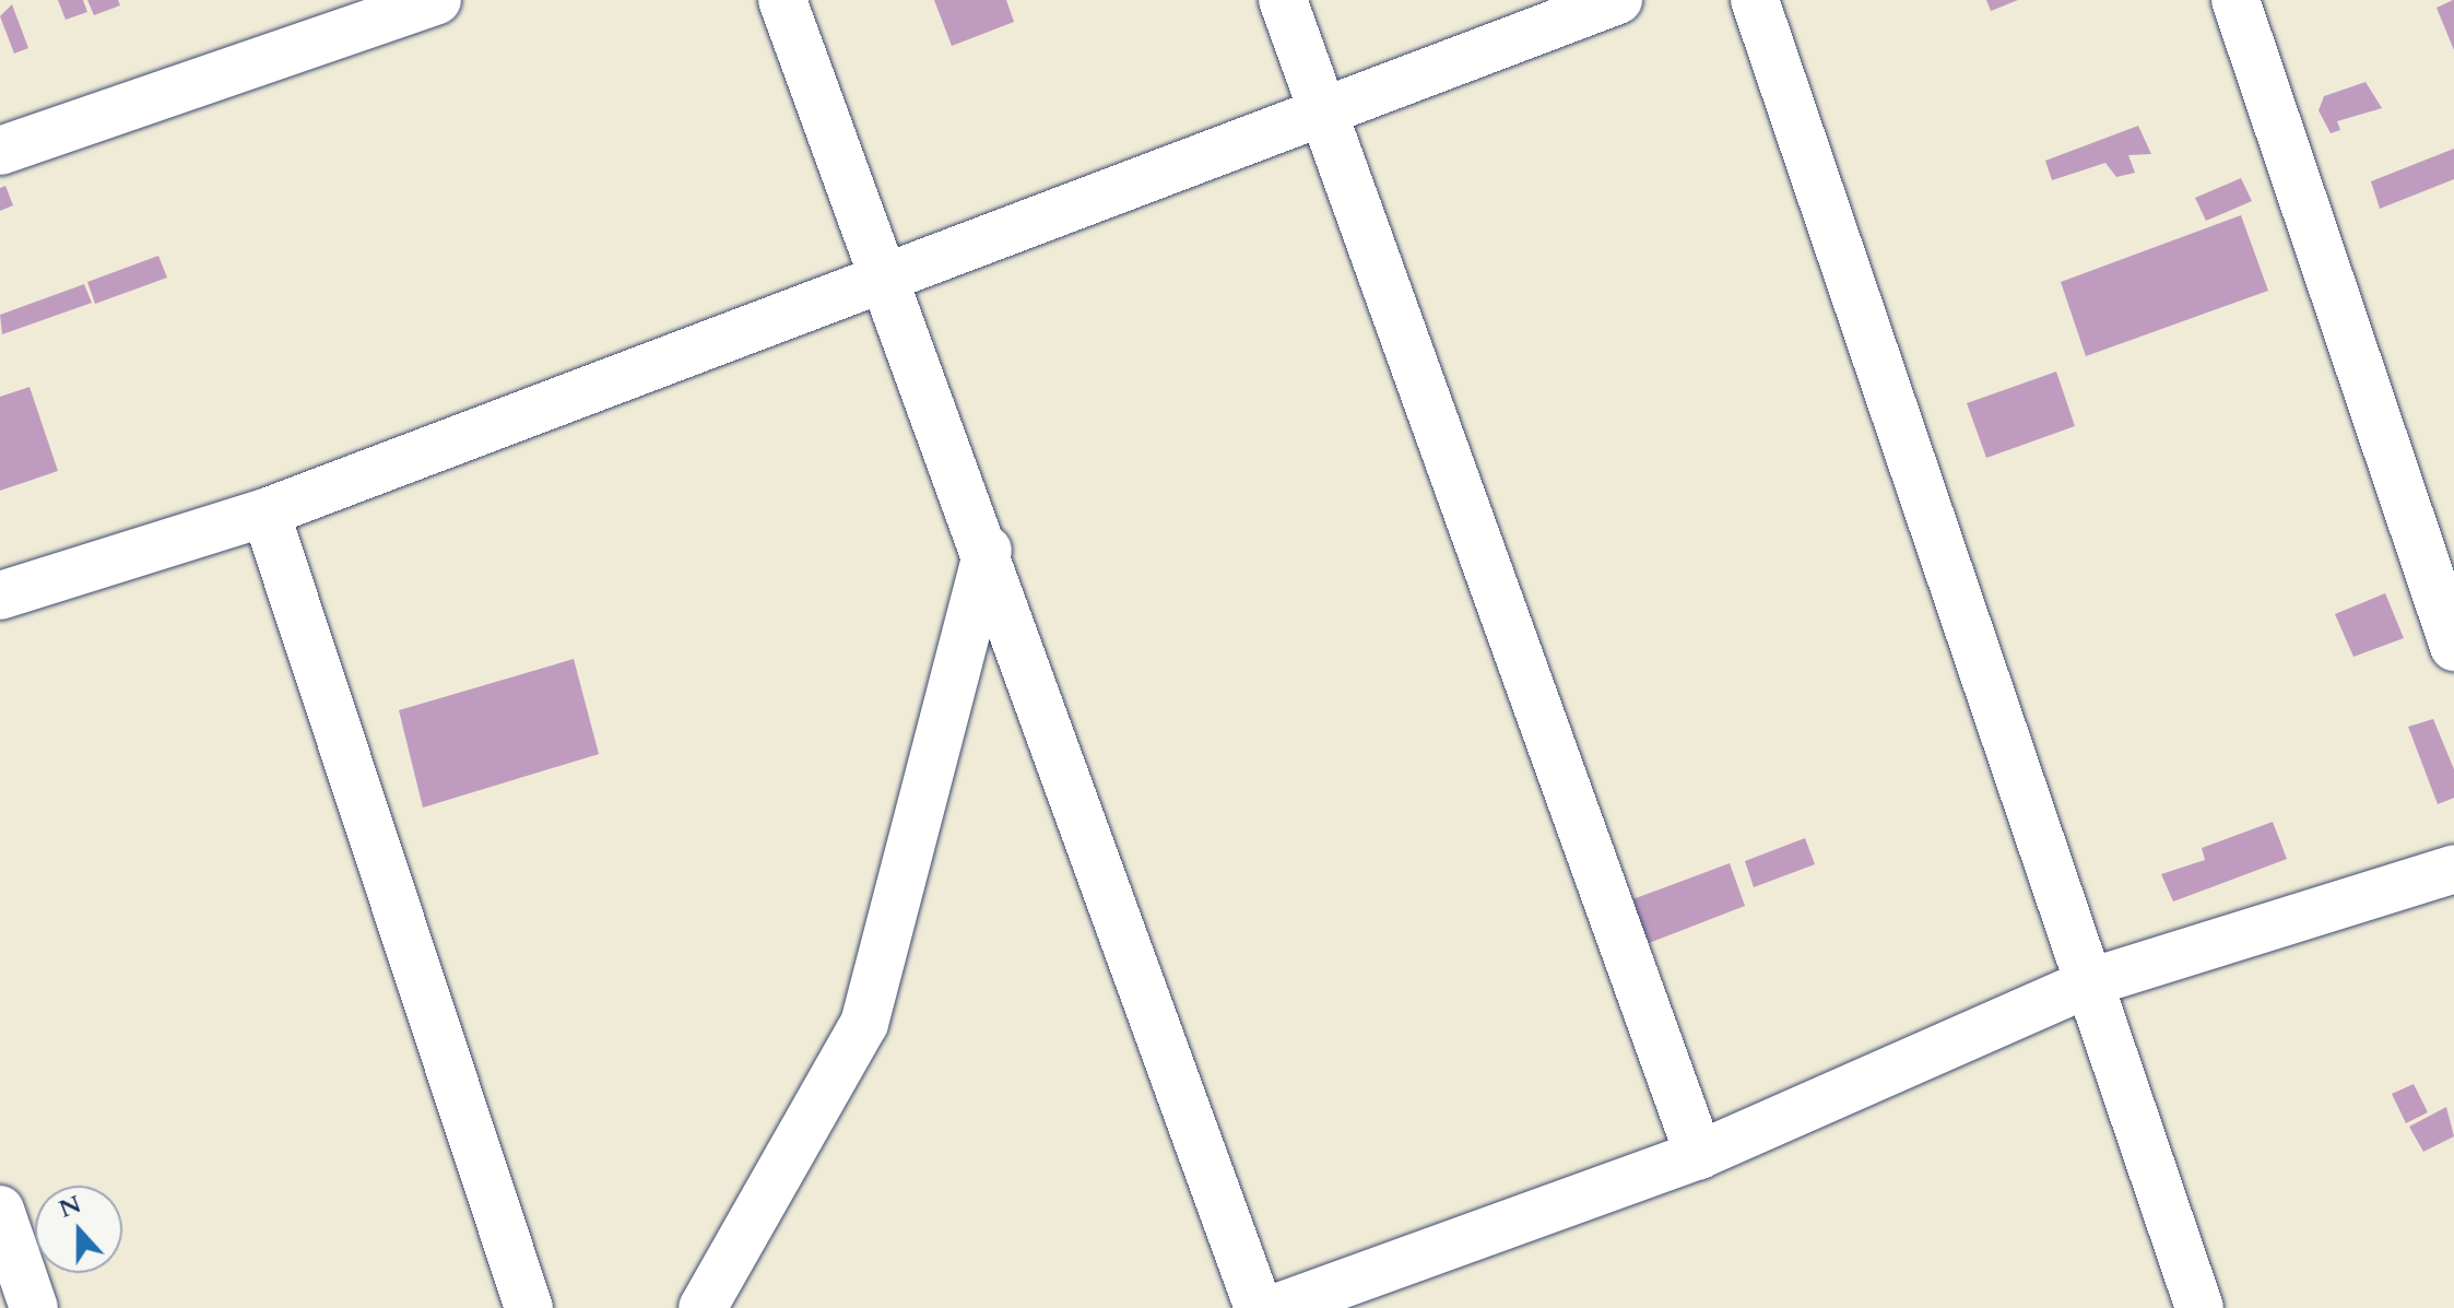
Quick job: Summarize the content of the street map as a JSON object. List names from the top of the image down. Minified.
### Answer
{"north":"top"}
